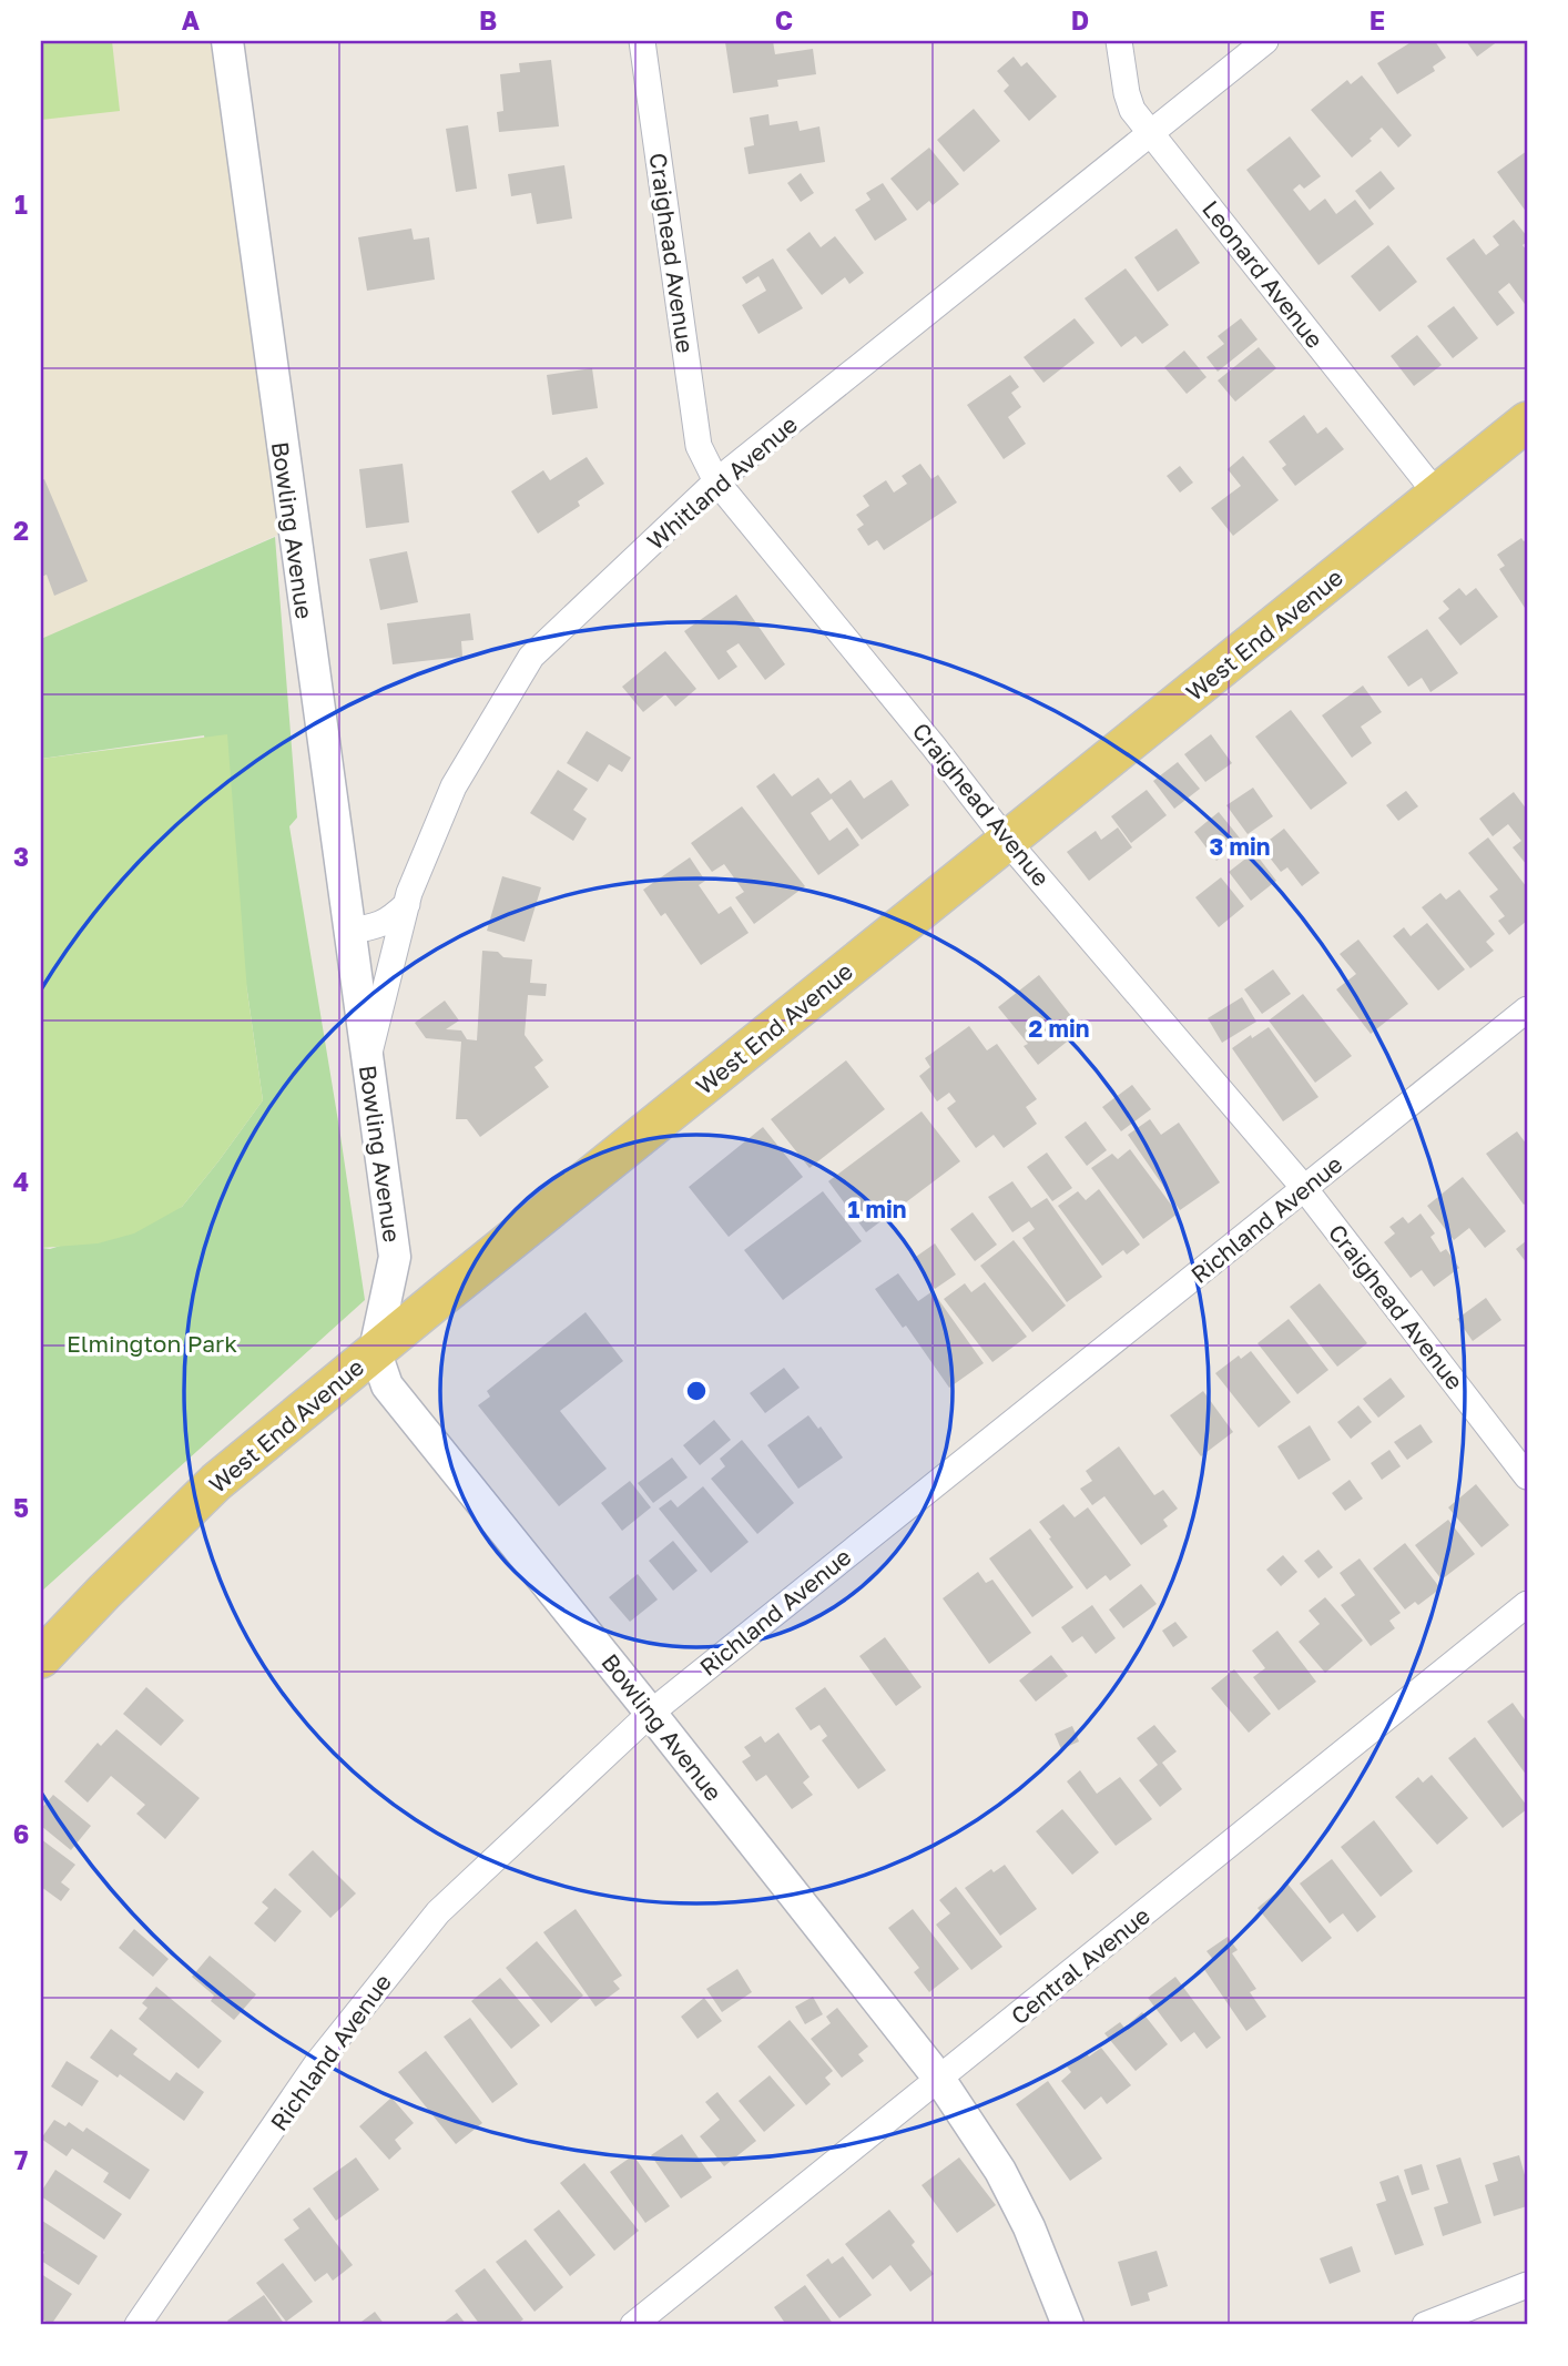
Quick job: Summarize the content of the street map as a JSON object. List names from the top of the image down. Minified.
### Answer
{"streets":{"main road":["West End Avenue"],"street":["Craighead Avenue","Leonard Avenue","Whitland Avenue","Bowling Avenue","Richland Avenue","Central Avenue"]},"crossings":[["Craighead Avenue","Whitland Avenue"],["Craighead Avenue","West End Avenue"],["Craighead Avenue","Richland Avenue"],["Leonard Avenue","Whitland Avenue"],["Leonard Avenue","West End Avenue"],["Whitland Avenue","Bowling Avenue"],["Bowling Avenue","West End Avenue"],["Bowling Avenue","Richland Avenue"],["Bowling Avenue","Central Avenue"]],"parks":["Elmington Park"],"grid":{"columns":["A","B","C","D","E"],"rows":["1","2","3","4","5","6","7"]},"rings":["3 min","2 min","1 min"]}
